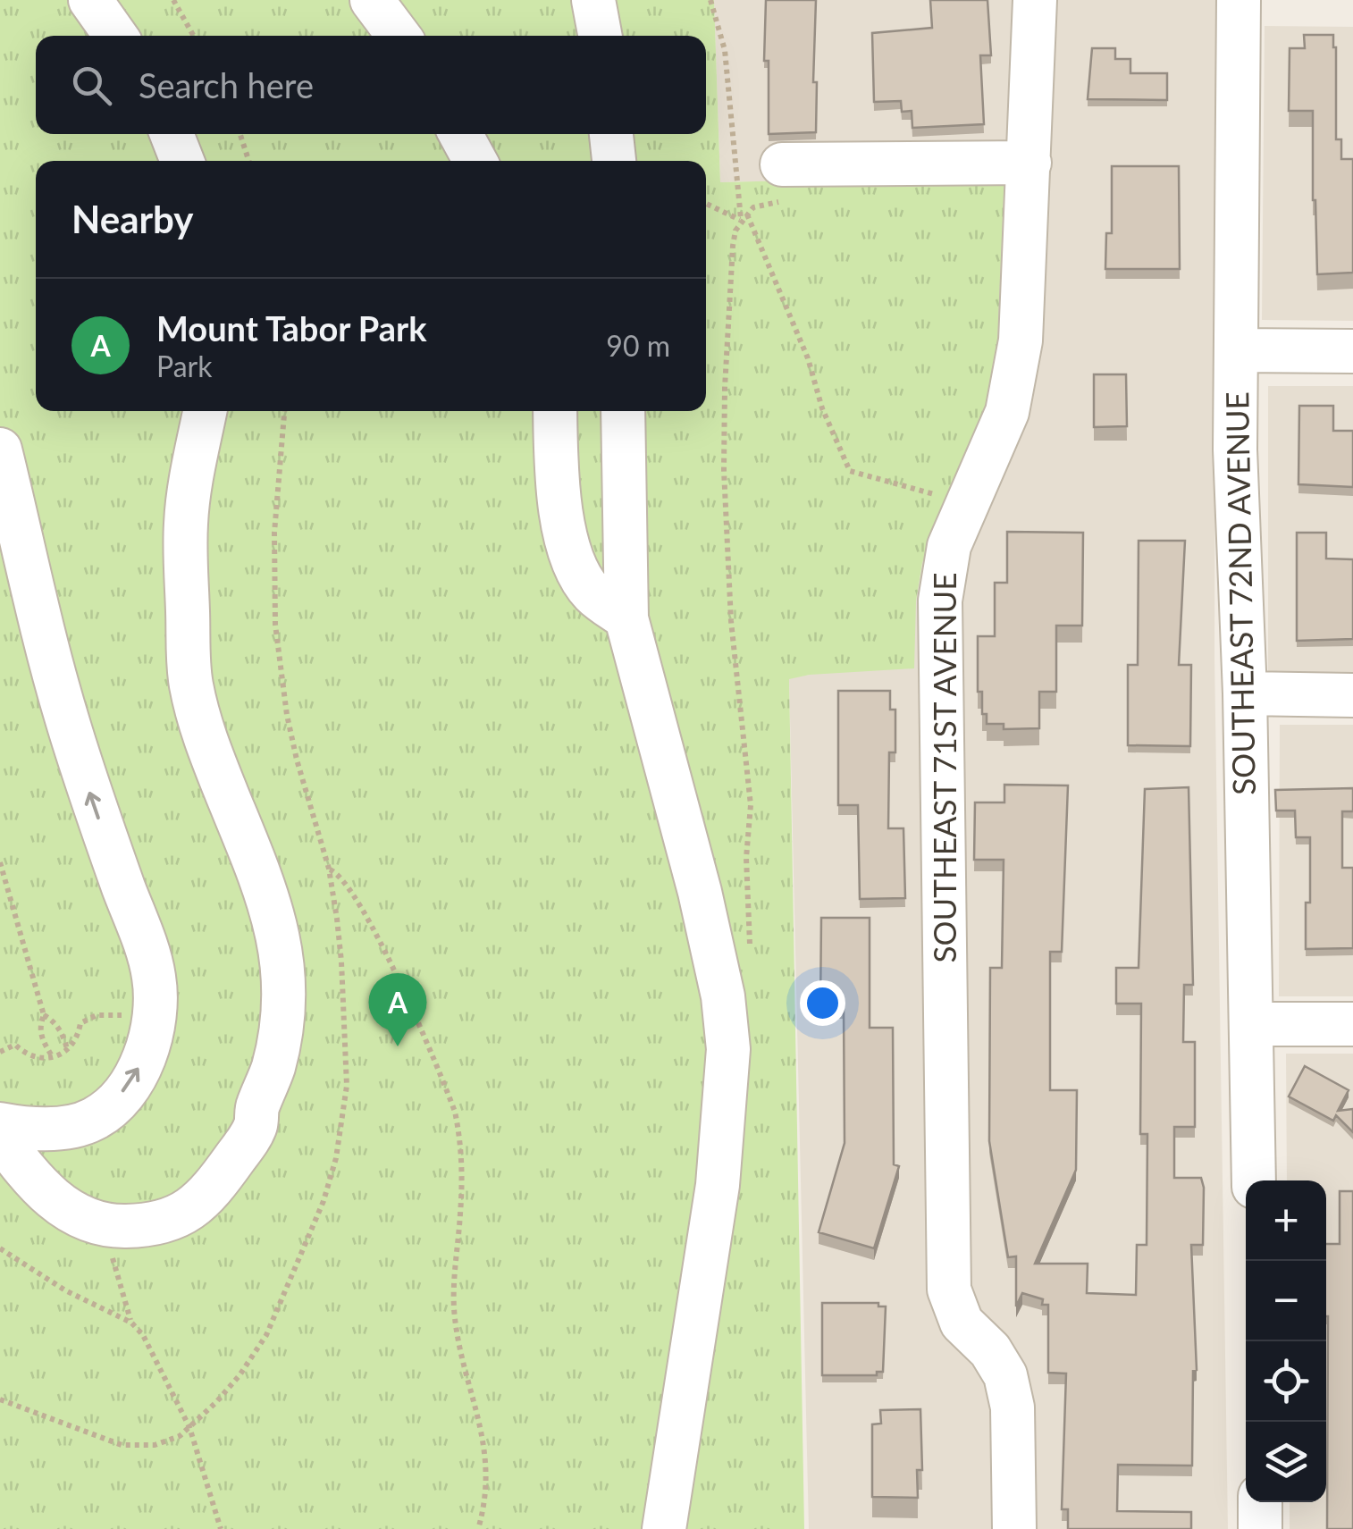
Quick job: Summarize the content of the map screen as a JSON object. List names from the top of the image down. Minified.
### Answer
{"streets":{"street":["SOUTHEAST 72ND AVENUE","SOUTHEAST 71ST AVENUE"]},"page":{"search":"Search here","heading":"Nearby","list":[{"mark":"A","name":"Mount Tabor Park","note":"Park","value":"90 m"}],"pins":"A","map_buttons":["+","−"]}}
